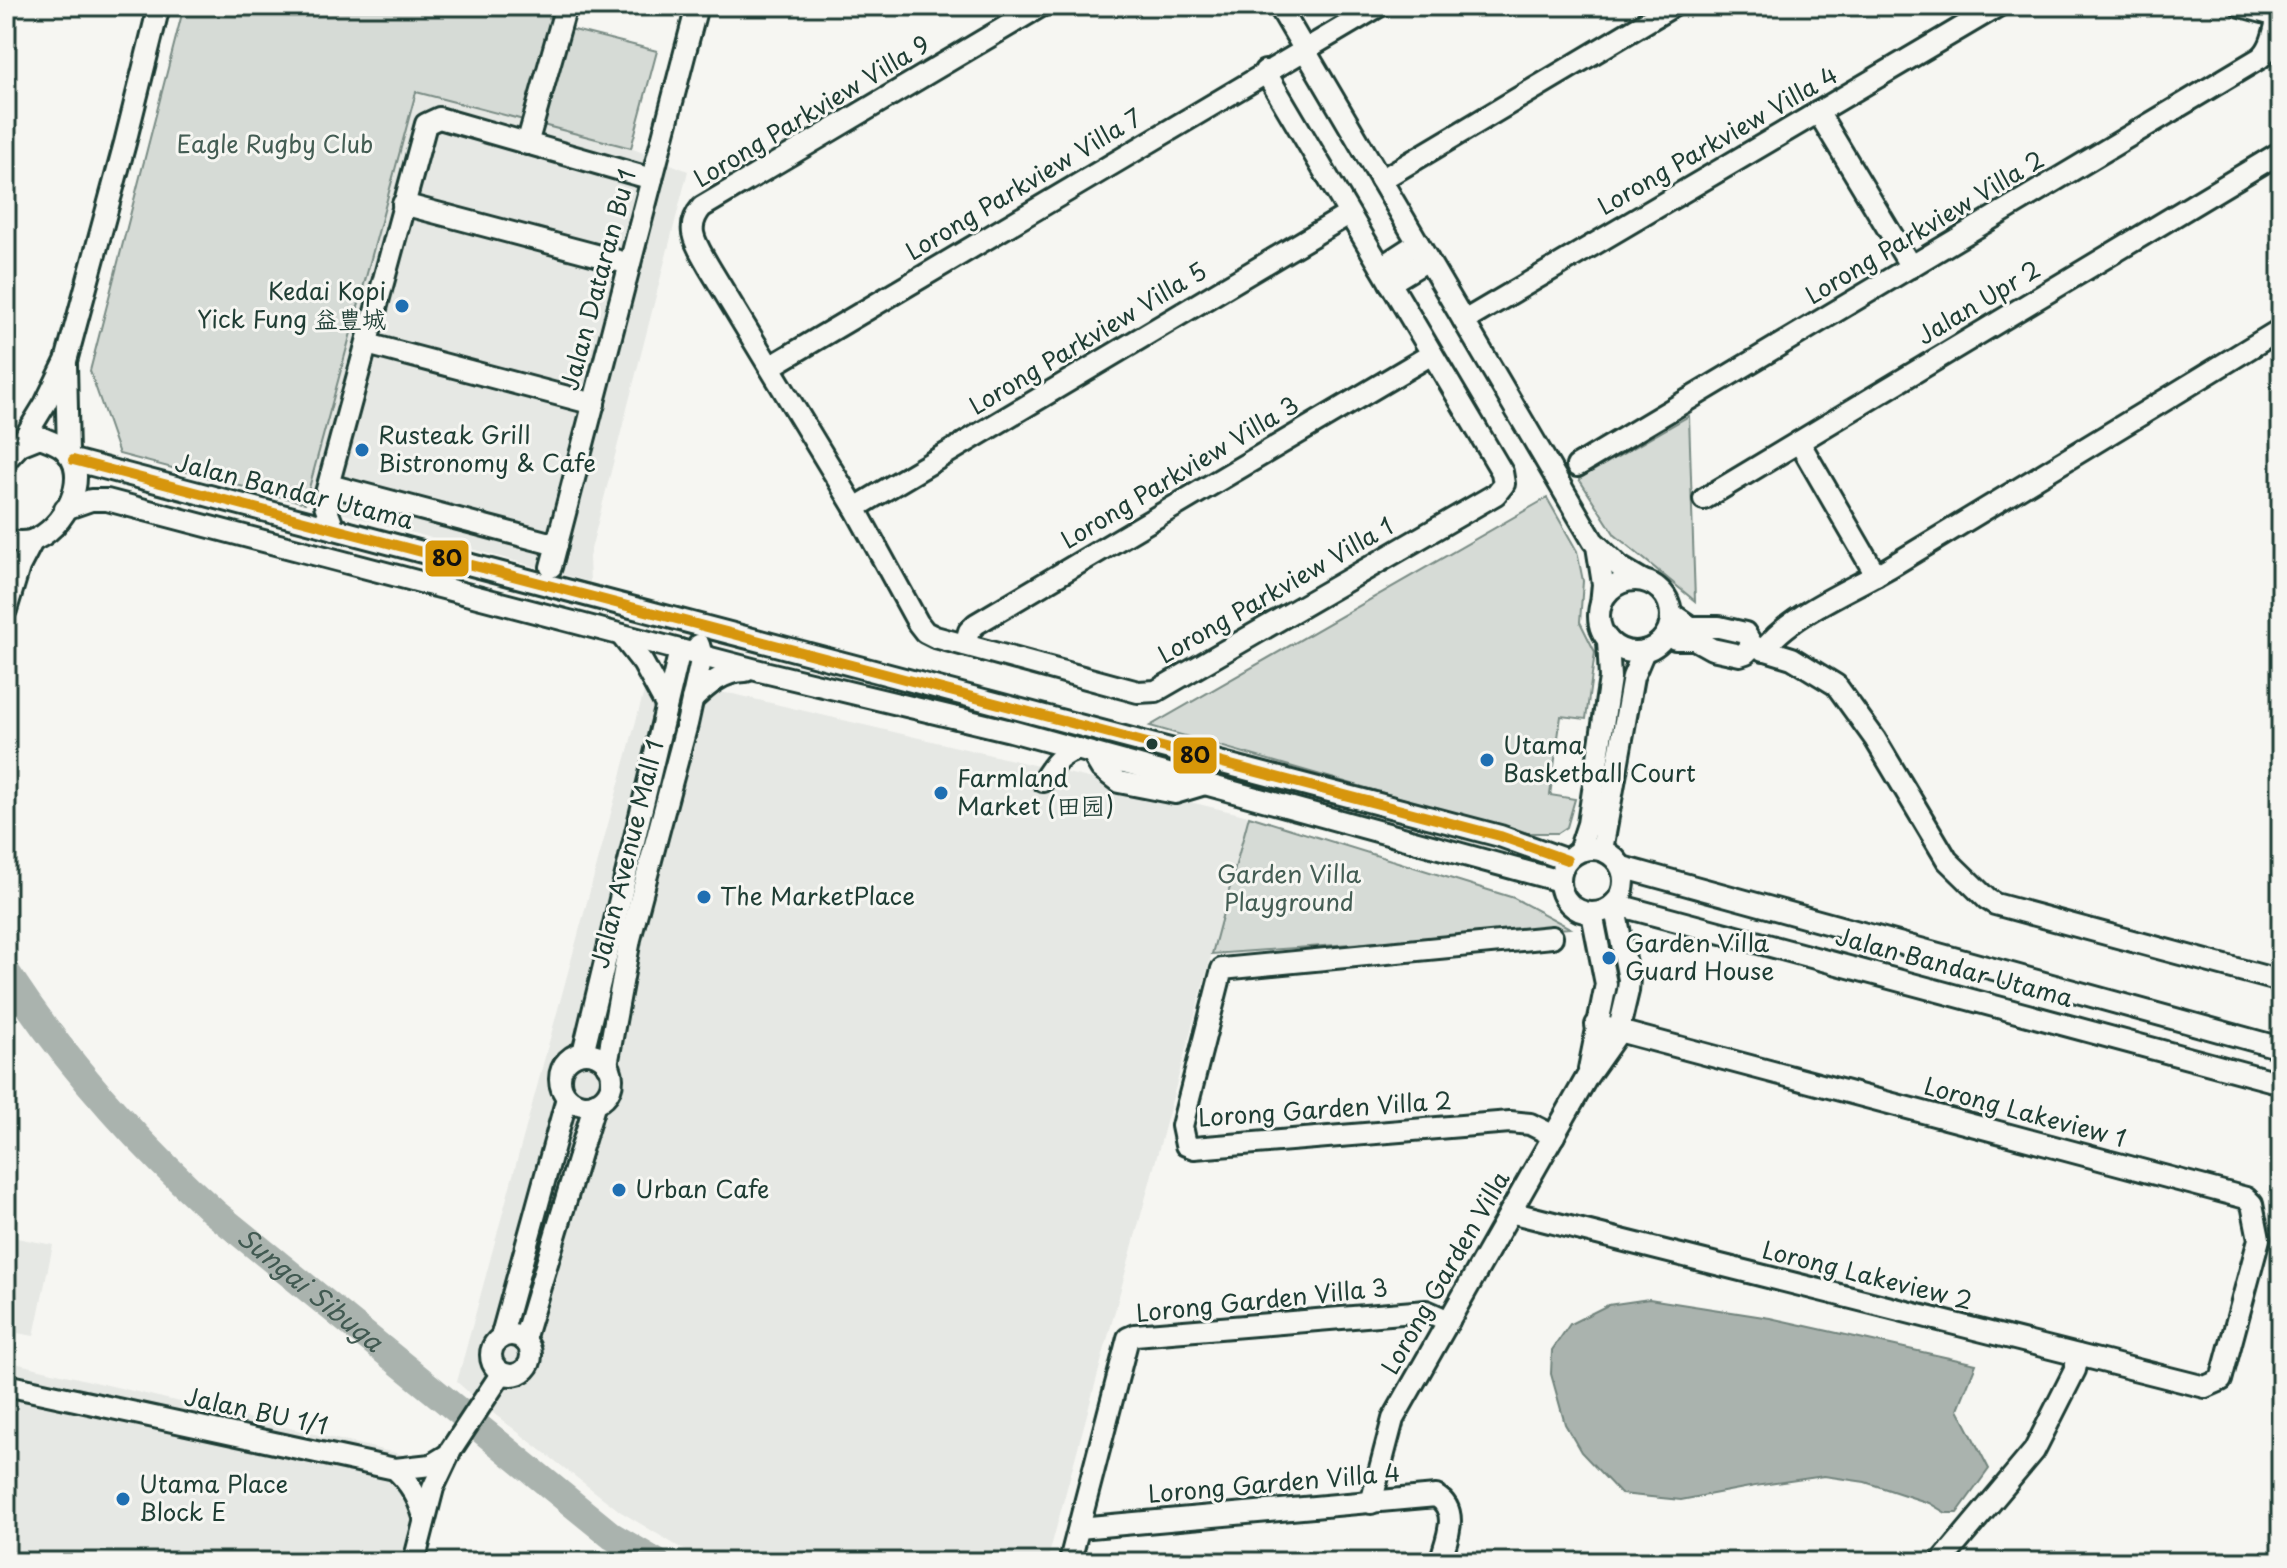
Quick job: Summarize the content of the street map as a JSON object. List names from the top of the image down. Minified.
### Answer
{"streets":{"street":["Lorong Parkview Villa 9","Lorong Parkview Villa 4","Lorong Parkview Villa 7","Lorong Parkview Villa 2","Jalan Dataran Bu 1","Jalan Upr 2","Lorong Parkview Villa 5","Lorong Parkview Villa 3","Jalan Bandar Utama","Lorong Parkview Villa 1","Jalan Avenue Mall 1","Lorong Garden Villa 2","Lorong Lakeview 1","Lorong Garden Villa","Lorong Lakeview 2","Lorong Garden Villa 3","Jalan BU 1/1","Lorong Garden Villa 4"]},"crossings":[["Lorong Parkview Villa 9","Lorong Parkview Villa 1"],["Lorong Parkview Villa 7","Lorong Parkview Villa 1"],["Lorong Parkview Villa 5","Lorong Parkview Villa 1"],["Lorong Parkview Villa 3","Lorong Parkview Villa 1"],["Jalan Bandar Utama","Lorong Garden Villa"],["Lorong Garden Villa 2","Lorong Garden Villa"],["Lorong Lakeview 1","Lorong Garden Villa"],["Lorong Lakeview 1","Lorong Lakeview 2"],["Lorong Garden Villa","Lorong Lakeview 2"],["Lorong Garden Villa","Lorong Garden Villa 3"],["Lorong Garden Villa","Lorong Garden Villa 4"],["Lorong Garden Villa 3","Lorong Garden Villa 4"]],"water":["Sungai Sibuga"],"parks":["Eagle Rugby Club","Garden Villa Playground"],"places":["Kedai Kopi Yick Fung 益豊城","Rusteak Grill Bistronomy & Cafe","Utama Basketball Court","Farmland Market (田园)","The MarketPlace","Garden Villa Guard House","Urban Cafe","Utama Place Block E"],"lines":["transit line 80"]}
